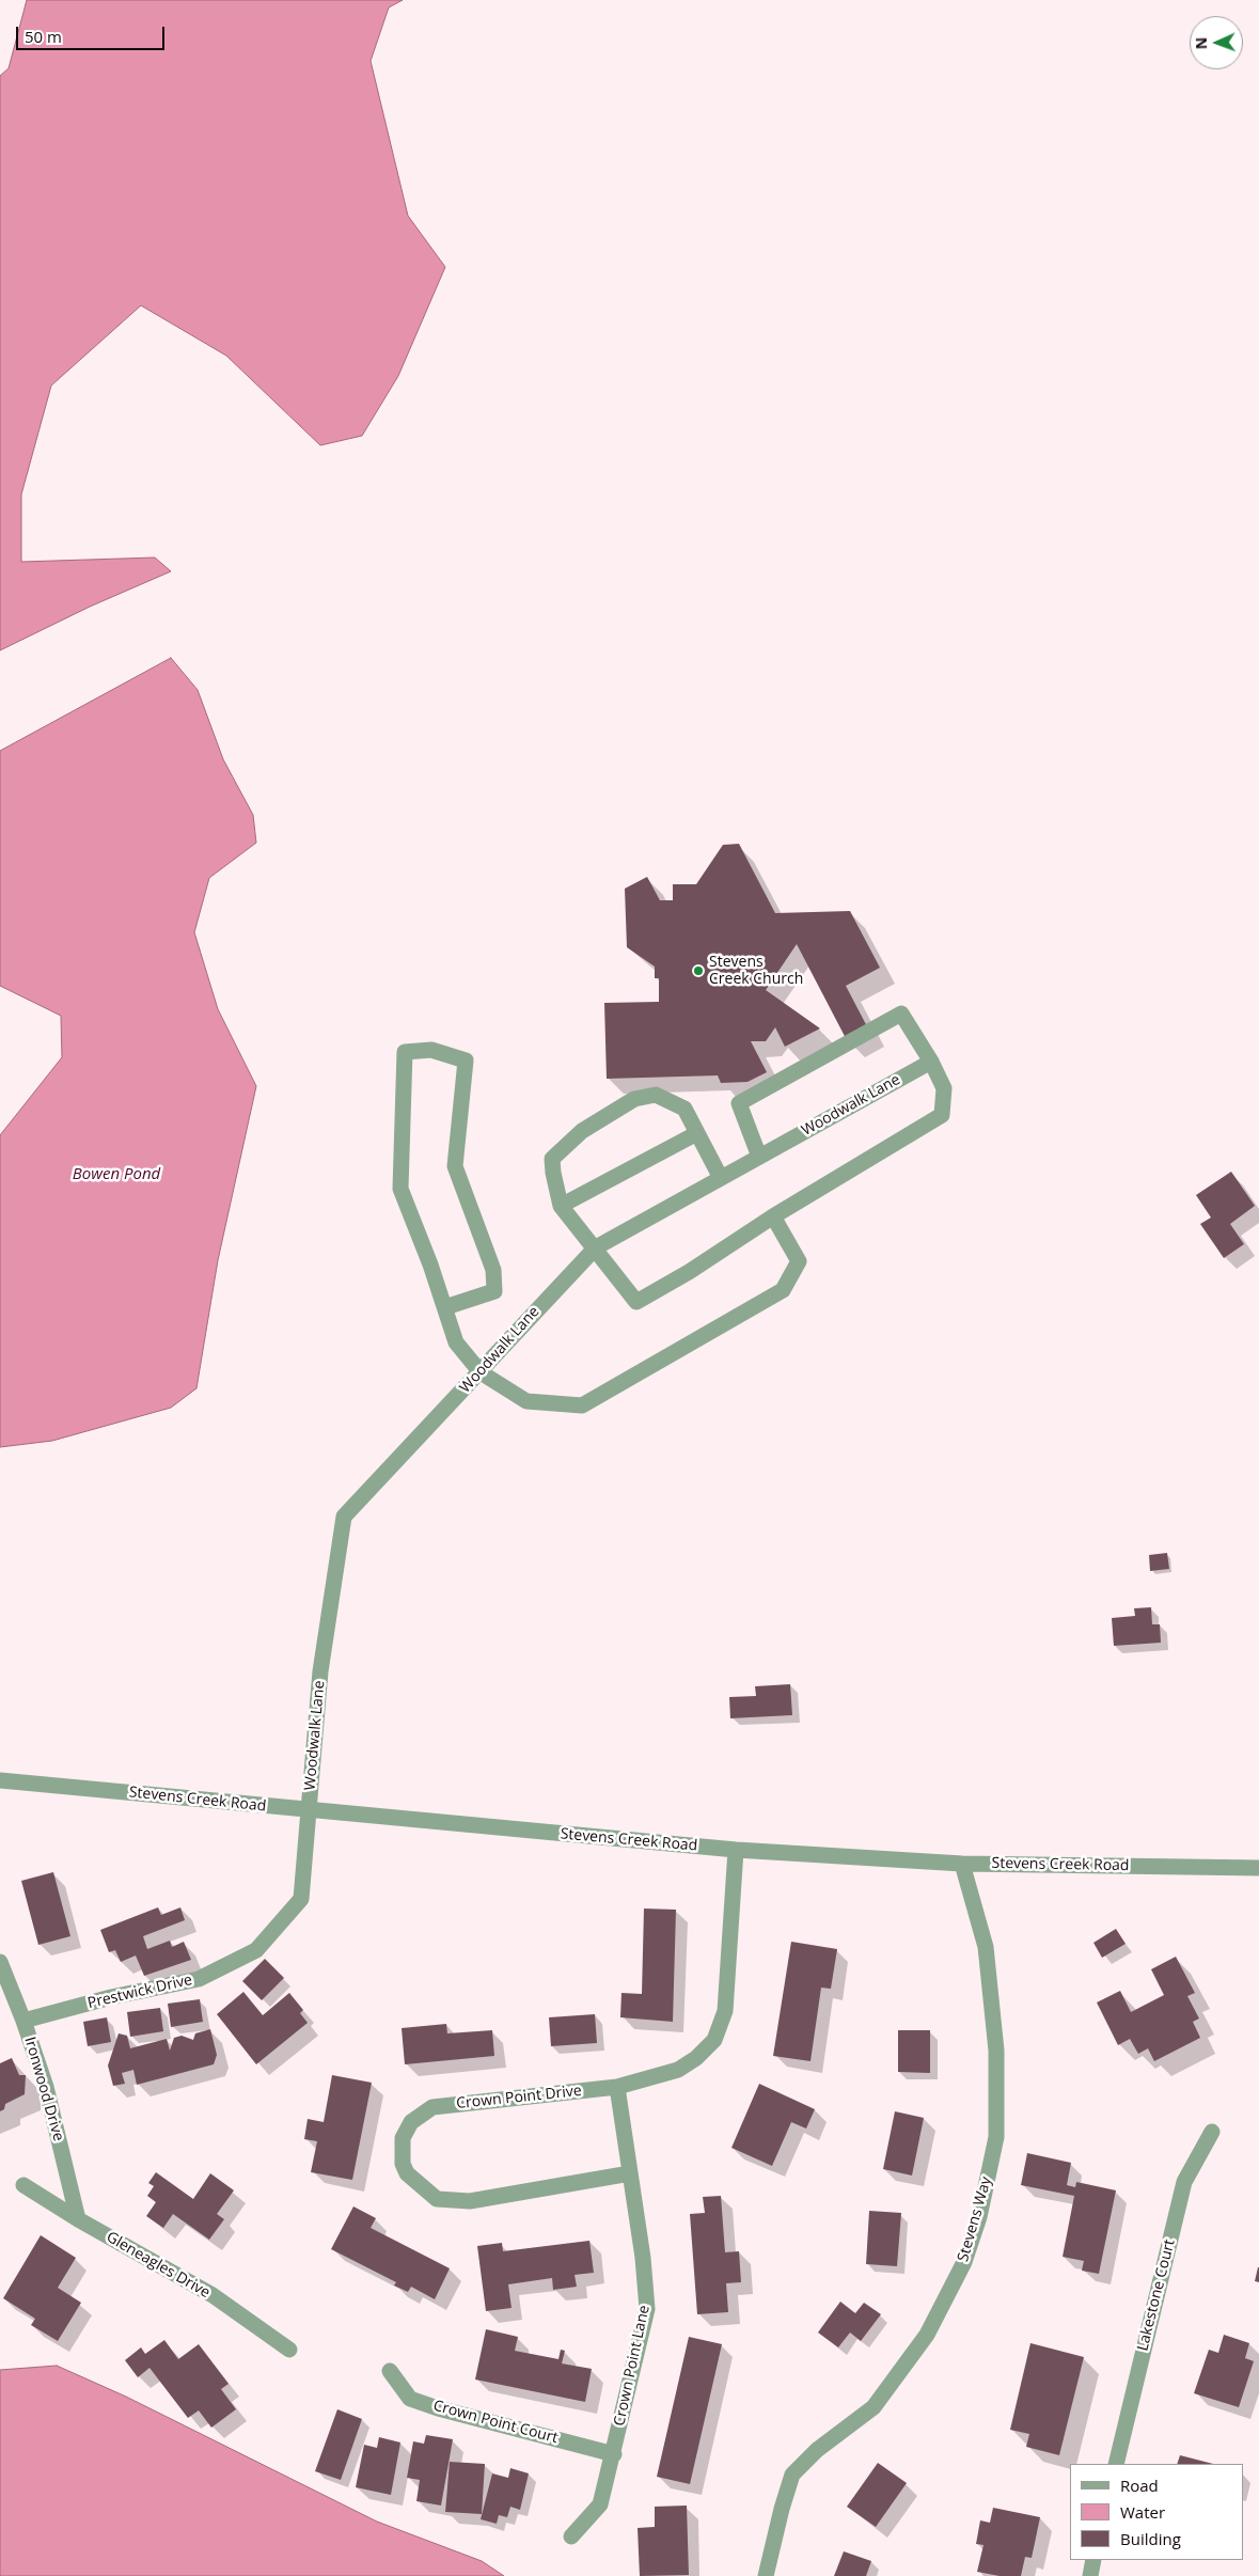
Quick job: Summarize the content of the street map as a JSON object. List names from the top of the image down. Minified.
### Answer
{"streets":{"street":["Woodwalk Lane","Stevens Creek Road","Prestwick Drive","Ironwood Drive","Crown Point Drive","Stevens Way","Gleneagles Drive","Lakestone Court","Crown Point Lane","Crown Point Court"]},"crossings":[["Woodwalk Lane","Stevens Creek Road"],["Woodwalk Lane","Prestwick Drive"],["Stevens Creek Road","Prestwick Drive"],["Stevens Creek Road","Crown Point Drive"],["Stevens Creek Road","Stevens Way"],["Prestwick Drive","Ironwood Drive"],["Ironwood Drive","Gleneagles Drive"],["Crown Point Drive","Crown Point Lane"],["Crown Point Lane","Crown Point Court"]],"water":["Bowen Pond"],"places":["Stevens Creek Church"],"legend":["Road","Water","Building"],"scale_bar":"50 m","north":"left"}
